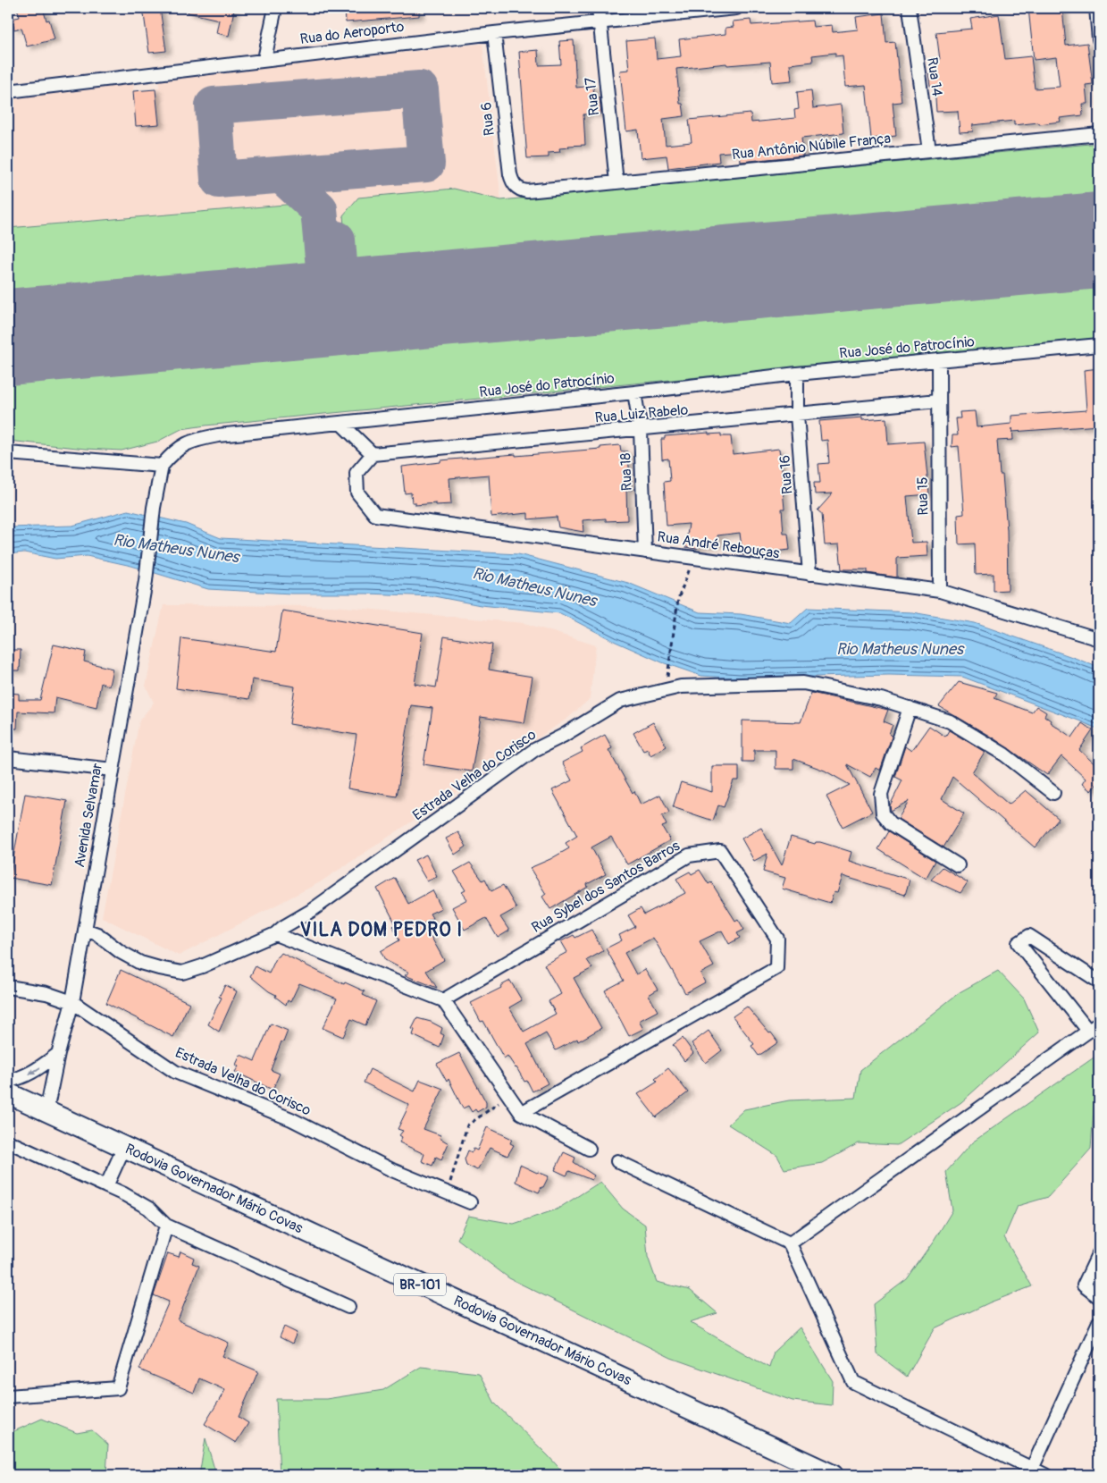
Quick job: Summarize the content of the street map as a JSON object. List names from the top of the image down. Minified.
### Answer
{"streets":{"highway":["Rodovia Governador Mário Covas","BR-101"],"street":["Rua do Aeroporto","Rua 14","Rua 17","Rua 6","Rua Antônio Núbile França","Rua José do Patrocínio","Rua Luiz Rabelo","Rua 18","Rua 16","Rua 15","Rua André Rebouças","Estrada Velha do Corisco","Avenida Selvamar","Rua Sybel dos Santos Barros"]},"crossings":[["Rua do Aeroporto","Rua 17"],["Rua do Aeroporto","Rua 6"],["Rua 14","Rua Antônio Núbile França"],["Rua 17","Rua Antônio Núbile França"],["Rua 6","Rua Antônio Núbile França"],["Rua José do Patrocínio","Rua 18"],["Rua José do Patrocínio","Rua 16"],["Rua José do Patrocínio","Rua 15"],["Rua José do Patrocínio","Avenida Selvamar"],["Rua Luiz Rabelo","Rua 18"],["Rua Luiz Rabelo","Rua 16"],["Rua Luiz Rabelo","Rua 15"],["Rua Luiz Rabelo","Rua André Rebouças"],["Rua 18","Rua André Rebouças"],["Rua 16","Rua André Rebouças"],["Rua 15","Rua André Rebouças"],["Estrada Velha do Corisco","Avenida Selvamar"],["Avenida Selvamar","Rodovia Governador Mário Covas"]],"districts":["VILA DOM PEDRO I"],"water":["Rio Matheus Nunes"]}
